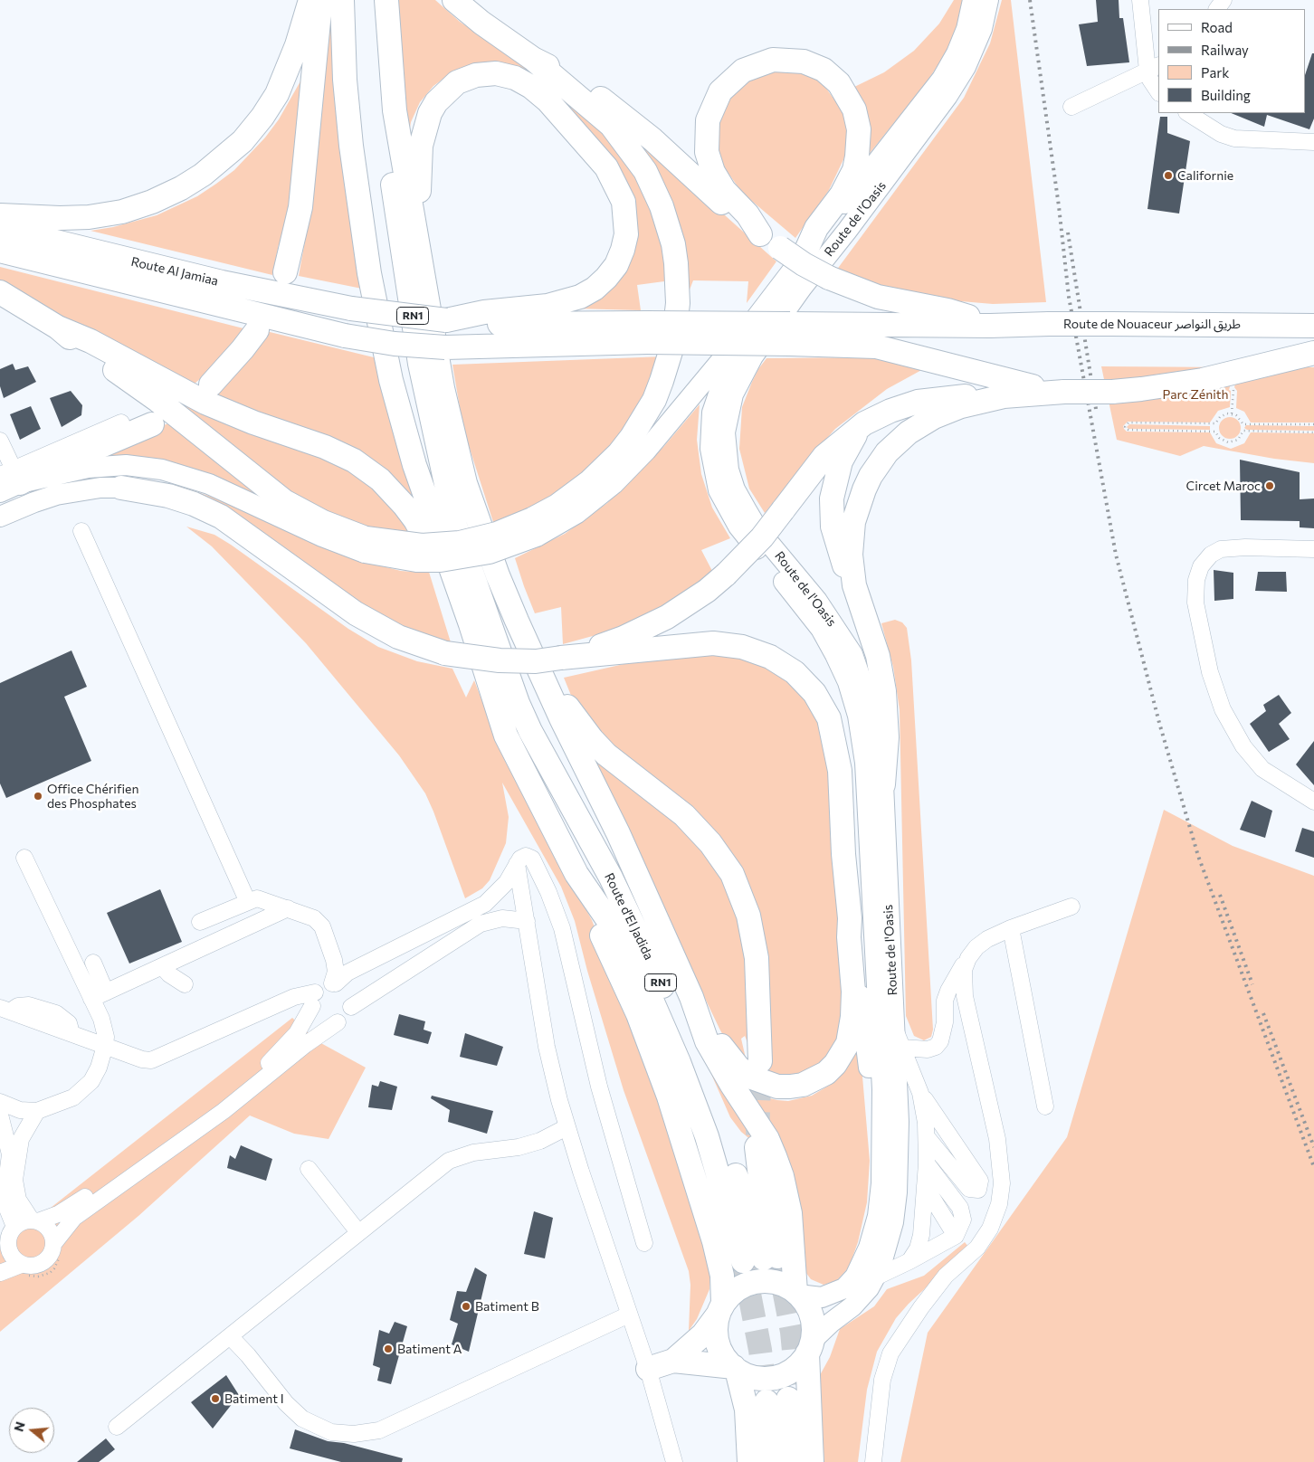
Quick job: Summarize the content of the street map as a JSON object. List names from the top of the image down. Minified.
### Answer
{"streets":{"highway":["Route Al Jamiaa","RN1","Route de Nouaceur طريق النواصر","Route d'El Jadida"],"main road":["Route de l'Oasis"]},"crossings":[["RN1","Route d'El Jadida"]],"parks":["Parc Zénith"],"places":["Californie","Circet Maroc","Office Chérifien des Phosphates","Batiment B","Batiment A","Batiment I"],"legend":["Road","Railway","Park","Building"],"north":"left"}
